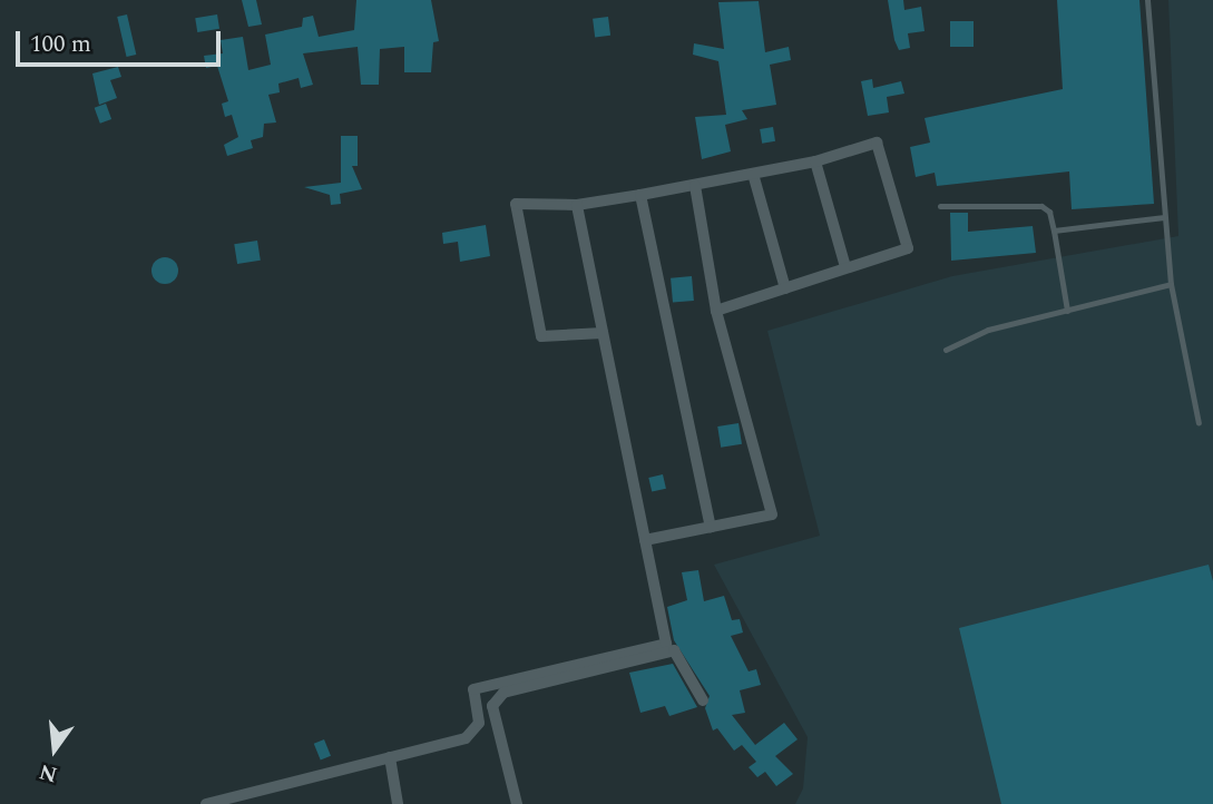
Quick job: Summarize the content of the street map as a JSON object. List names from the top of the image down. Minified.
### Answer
{"scale_bar":"100 m","north":"bottom"}
